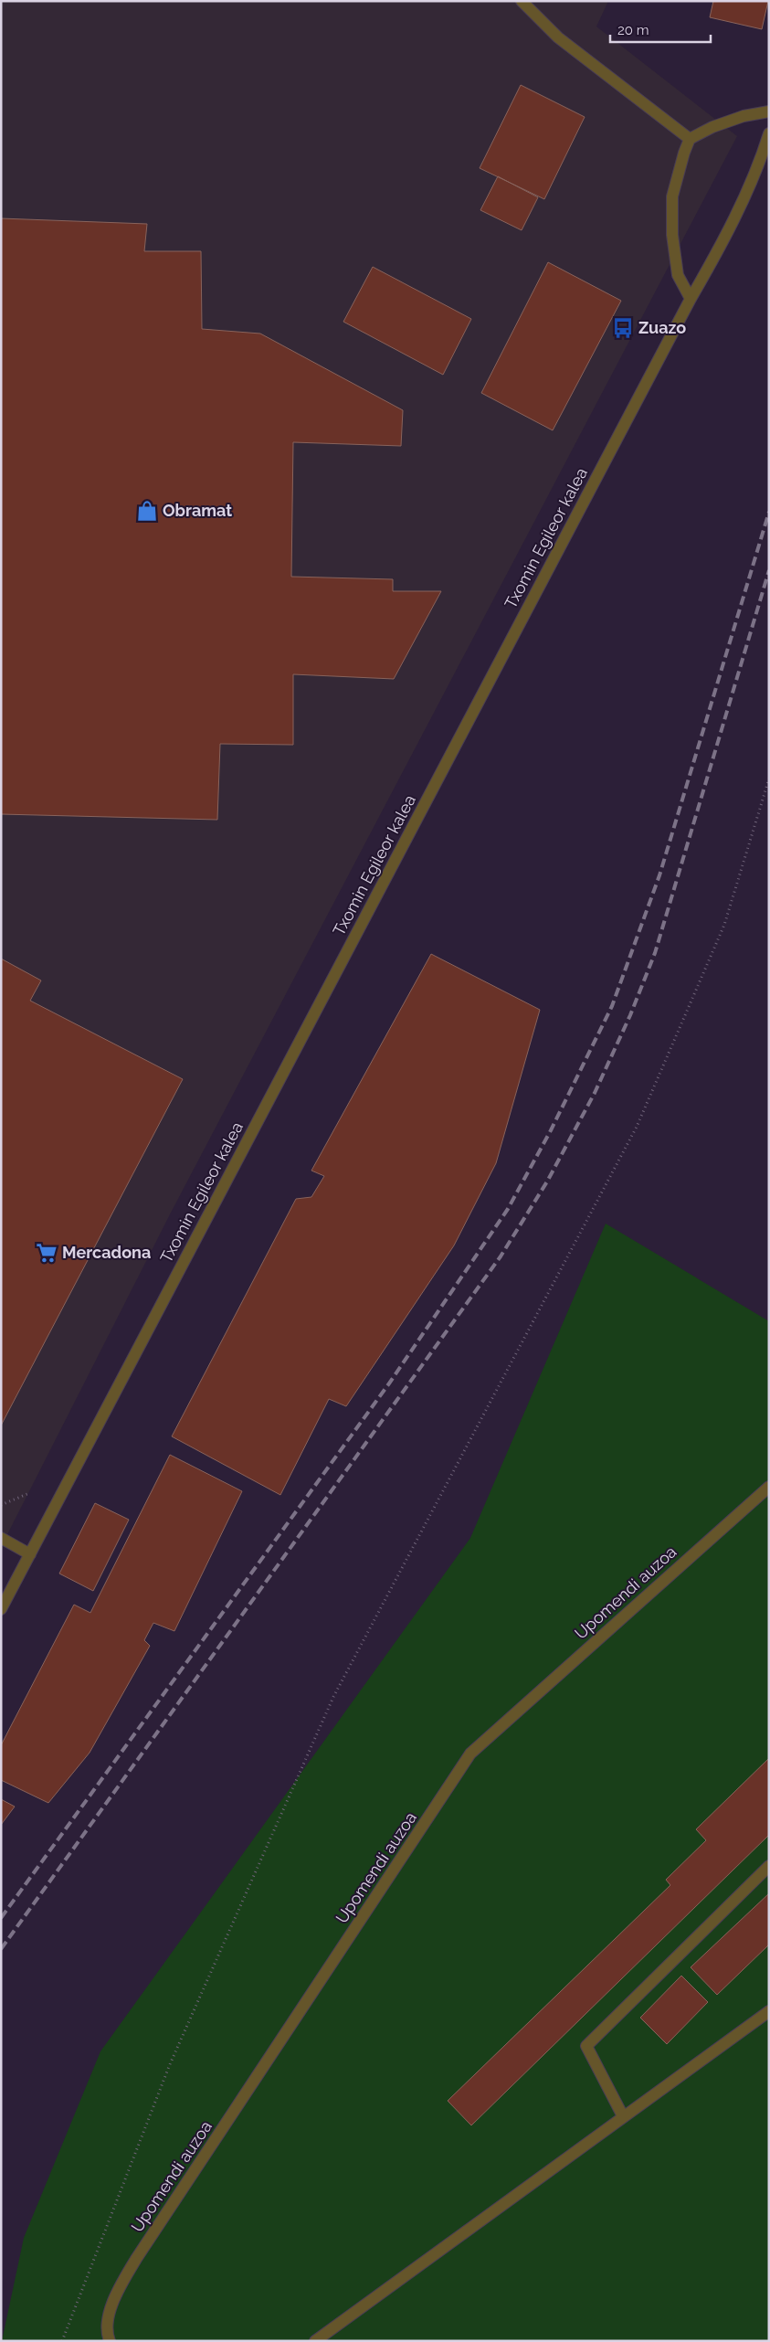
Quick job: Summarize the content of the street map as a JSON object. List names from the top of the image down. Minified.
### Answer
{"streets":{"street":["Txomin Egileor kalea","Upomendi auzoa"]},"places":{"bus stop":["Zuazo"],"shop":["Obramat"],"supermarket":["Mercadona"]},"scale_bar":"20 m"}
